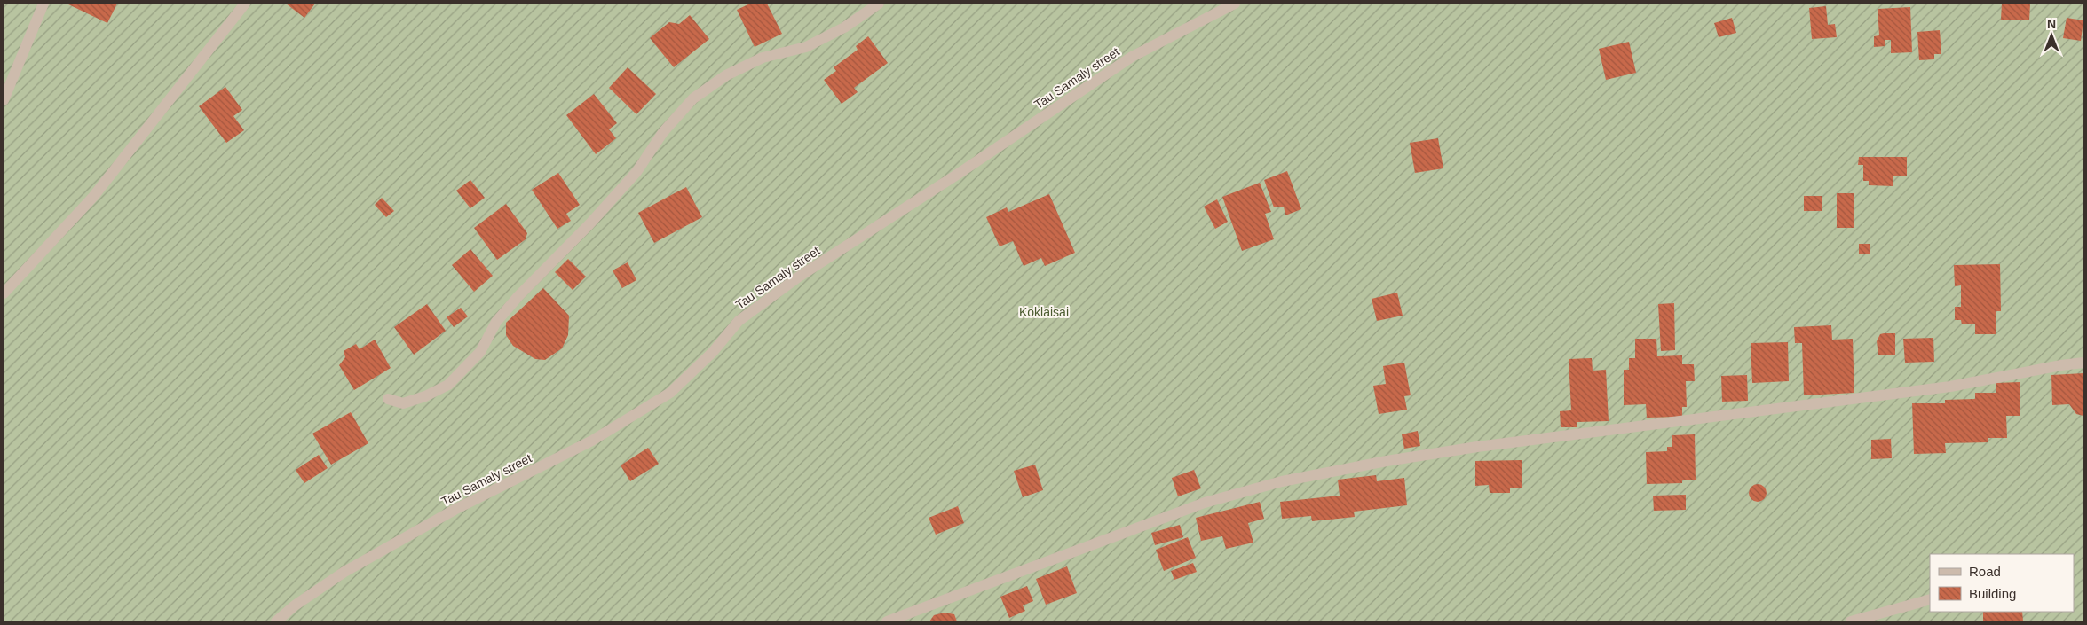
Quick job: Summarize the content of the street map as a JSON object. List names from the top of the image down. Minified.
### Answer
{"streets":{"street":["Tau Samaly street"]},"parks":["Koklaisai"],"legend":["Road","Building"],"north":"top"}
